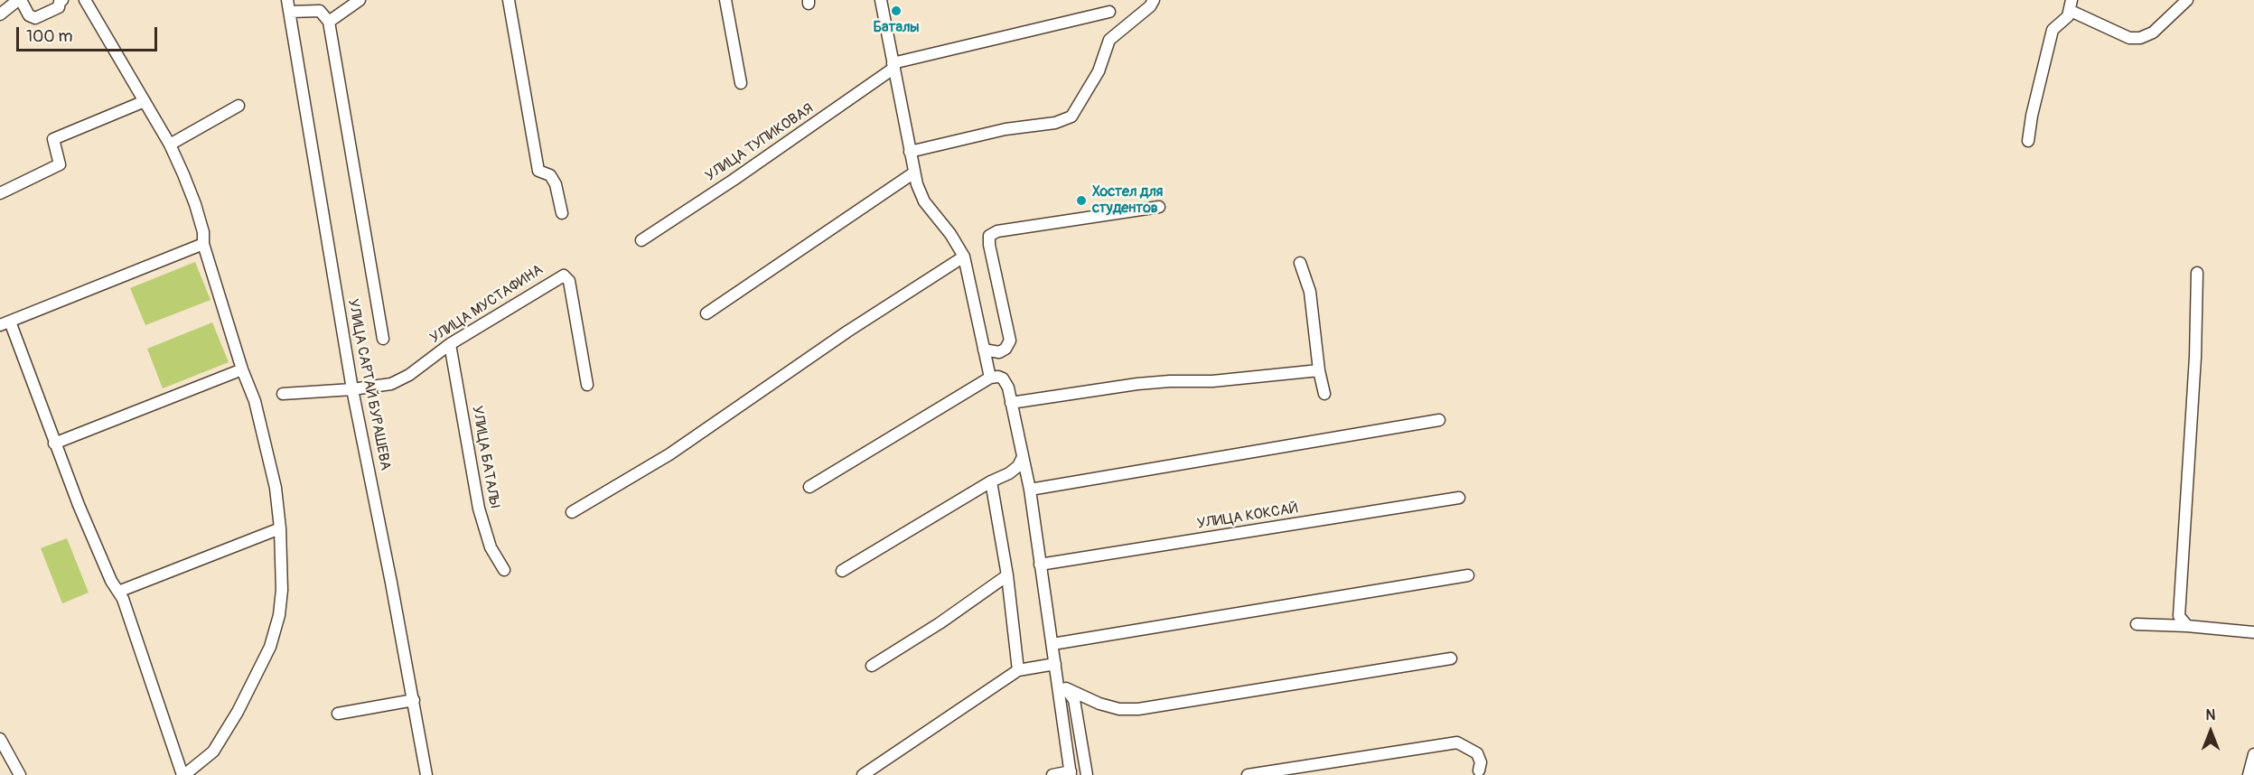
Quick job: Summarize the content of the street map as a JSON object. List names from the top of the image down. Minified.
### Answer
{"streets":{"street":["УЛИЦА ТУПИКОВАЯ","УЛИЦА МУСТАФИНА","УЛИЦА САРТАЙ БУРАШЕВА","УЛИЦА БАТАЛЫ","УЛИЦА КОКСАЙ"]},"crossings":[["УЛИЦА МУСТАФИНА","УЛИЦА САРТАЙ БУРАШЕВА"],["УЛИЦА МУСТАФИНА","УЛИЦА БАТАЛЫ"]],"places":["Баталы","Хостел для студентов"],"scale_bar":"100 m","north":"top"}
